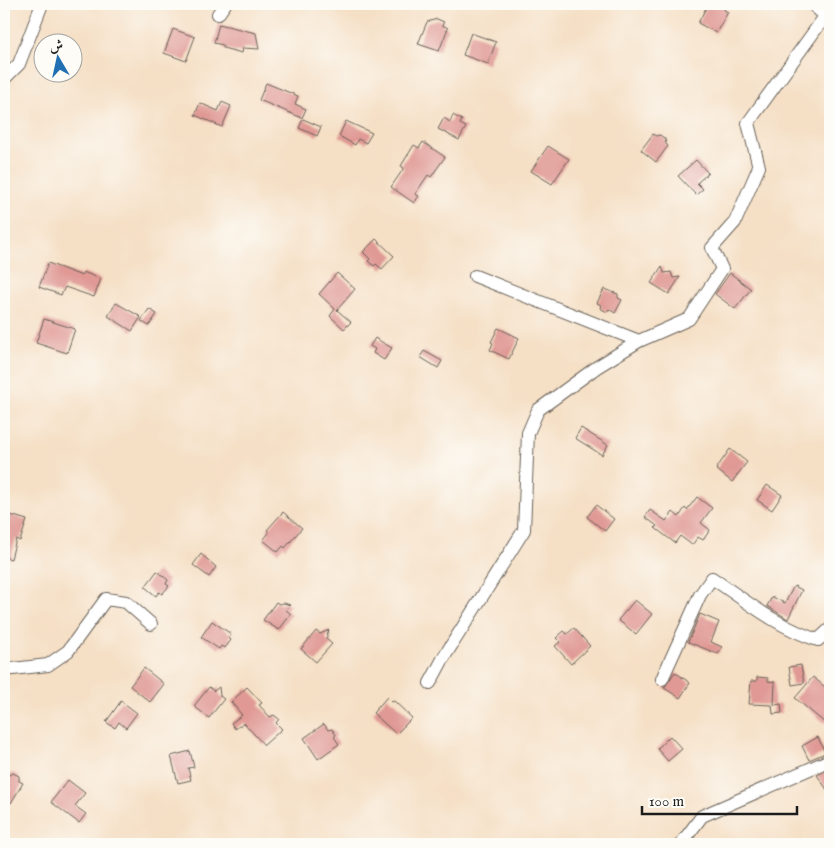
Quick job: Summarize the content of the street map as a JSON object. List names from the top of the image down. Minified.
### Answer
{"scale_bar":"100 m","north":"top"}
